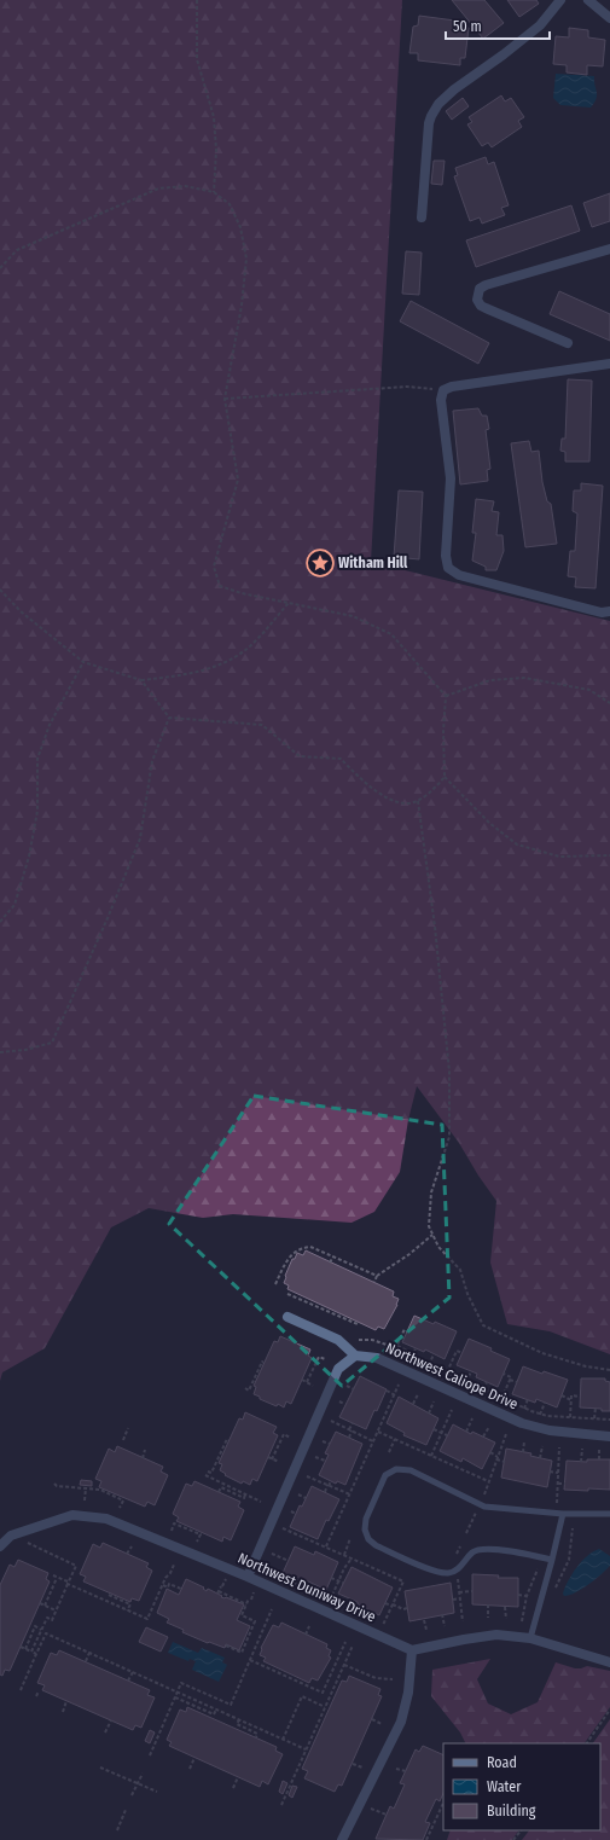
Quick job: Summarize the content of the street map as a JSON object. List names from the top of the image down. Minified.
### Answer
{"streets":{"street":["Northwest Caliope Drive","Northwest Duniway Drive"]},"places":{"place":["Witham Hill"]},"legend":["Road","Water","Building"],"scale_bar":"50 m"}
